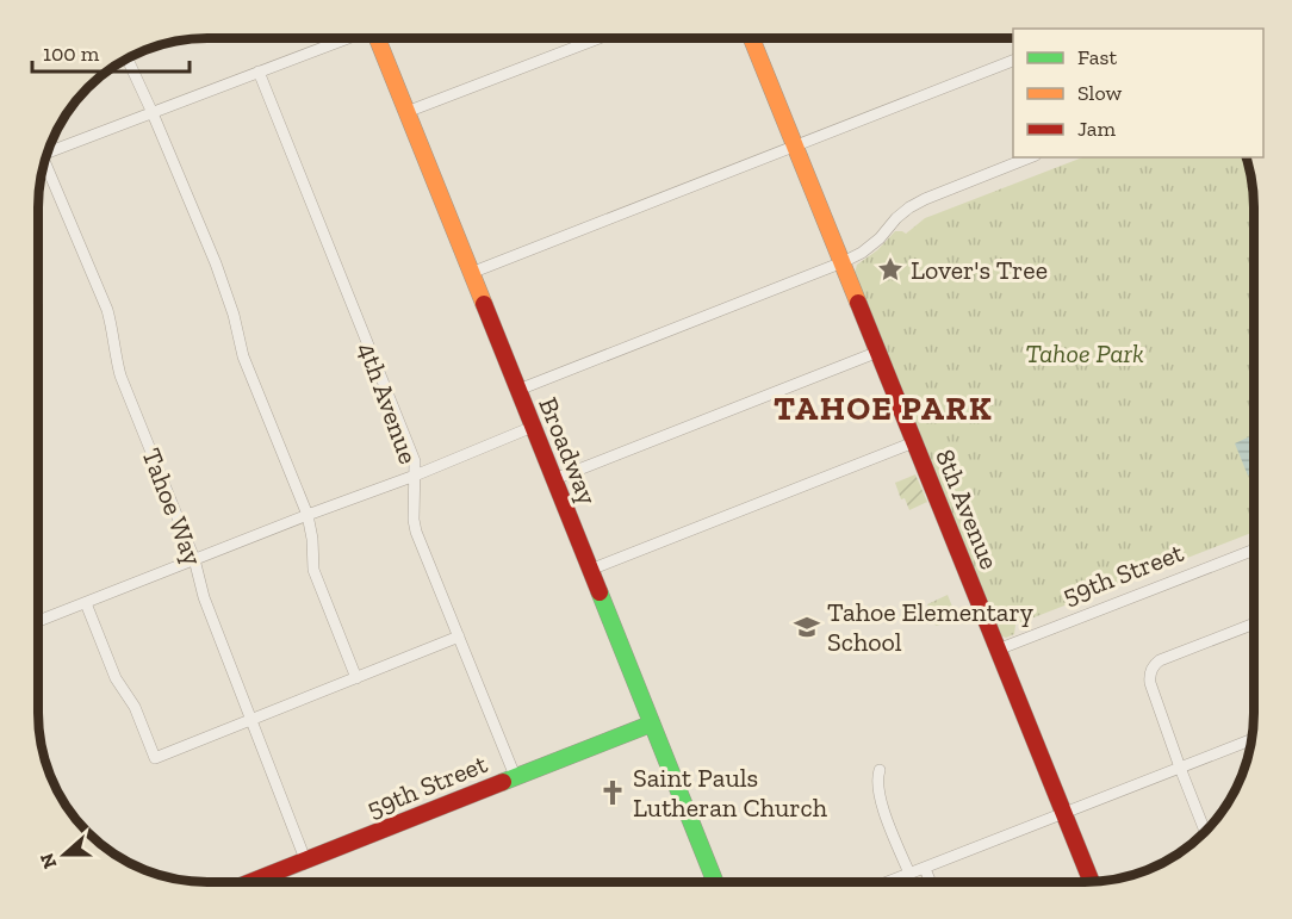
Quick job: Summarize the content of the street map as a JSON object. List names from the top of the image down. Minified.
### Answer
{"streets":{"street":["4th Avenue","Broadway","Tahoe Way","8th Avenue","59th Street"]},"crossings":[["4th Avenue","59th Street"],["Broadway","59th Street"],["Tahoe Way","59th Street"],["8th Avenue","59th Street"]],"districts":["TAHOE PARK"],"parks":["Tahoe Park"],"places":{"place":["Lover's Tree"],"school or university":["Tahoe Elementary School"],"church":["Saint Pauls Lutheran Church"]},"legend":["Fast","Slow","Jam"],"scale_bar":"100 m","north":"left"}
